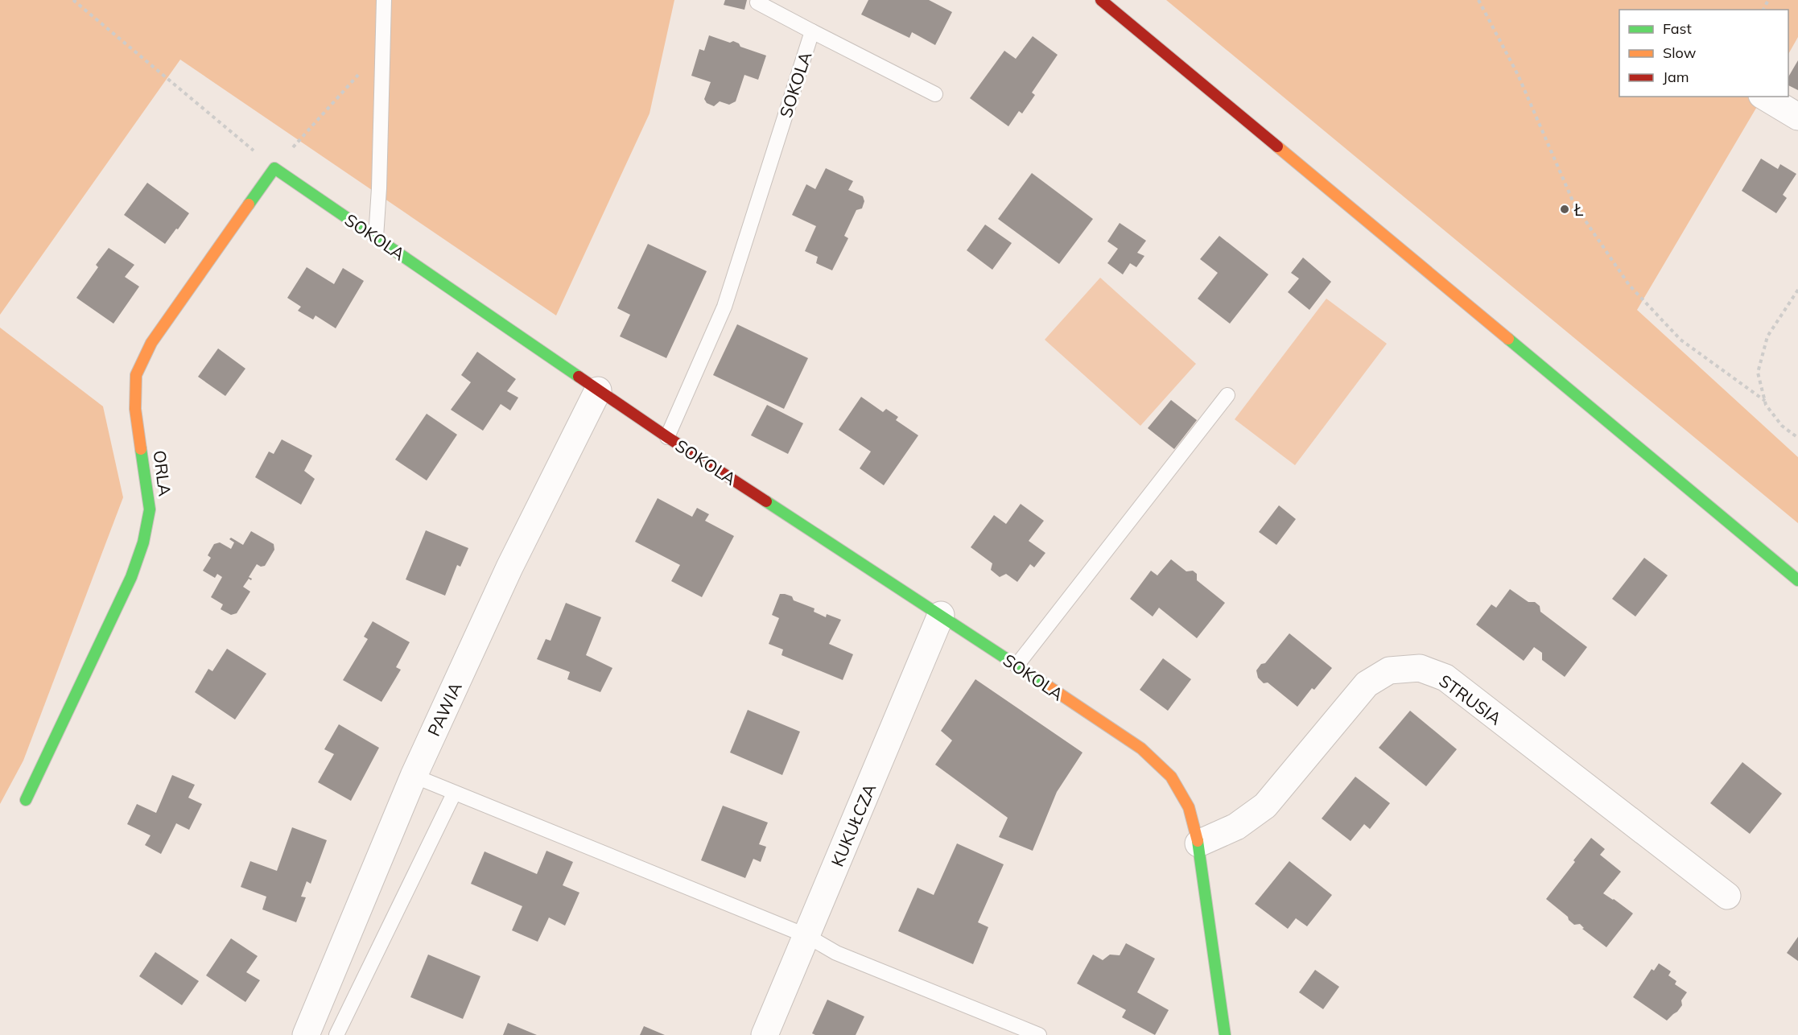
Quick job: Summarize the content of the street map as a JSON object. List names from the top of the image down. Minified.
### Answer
{"streets":{"street":["SOKOLA","ORLA","STRUSIA","PAWIA","KUKUŁCZA"]},"crossings":[["SOKOLA","ORLA"],["SOKOLA","STRUSIA"],["SOKOLA","PAWIA"],["SOKOLA","KUKUŁCZA"]],"places":["Ł"],"legend":["Fast","Slow","Jam"]}
